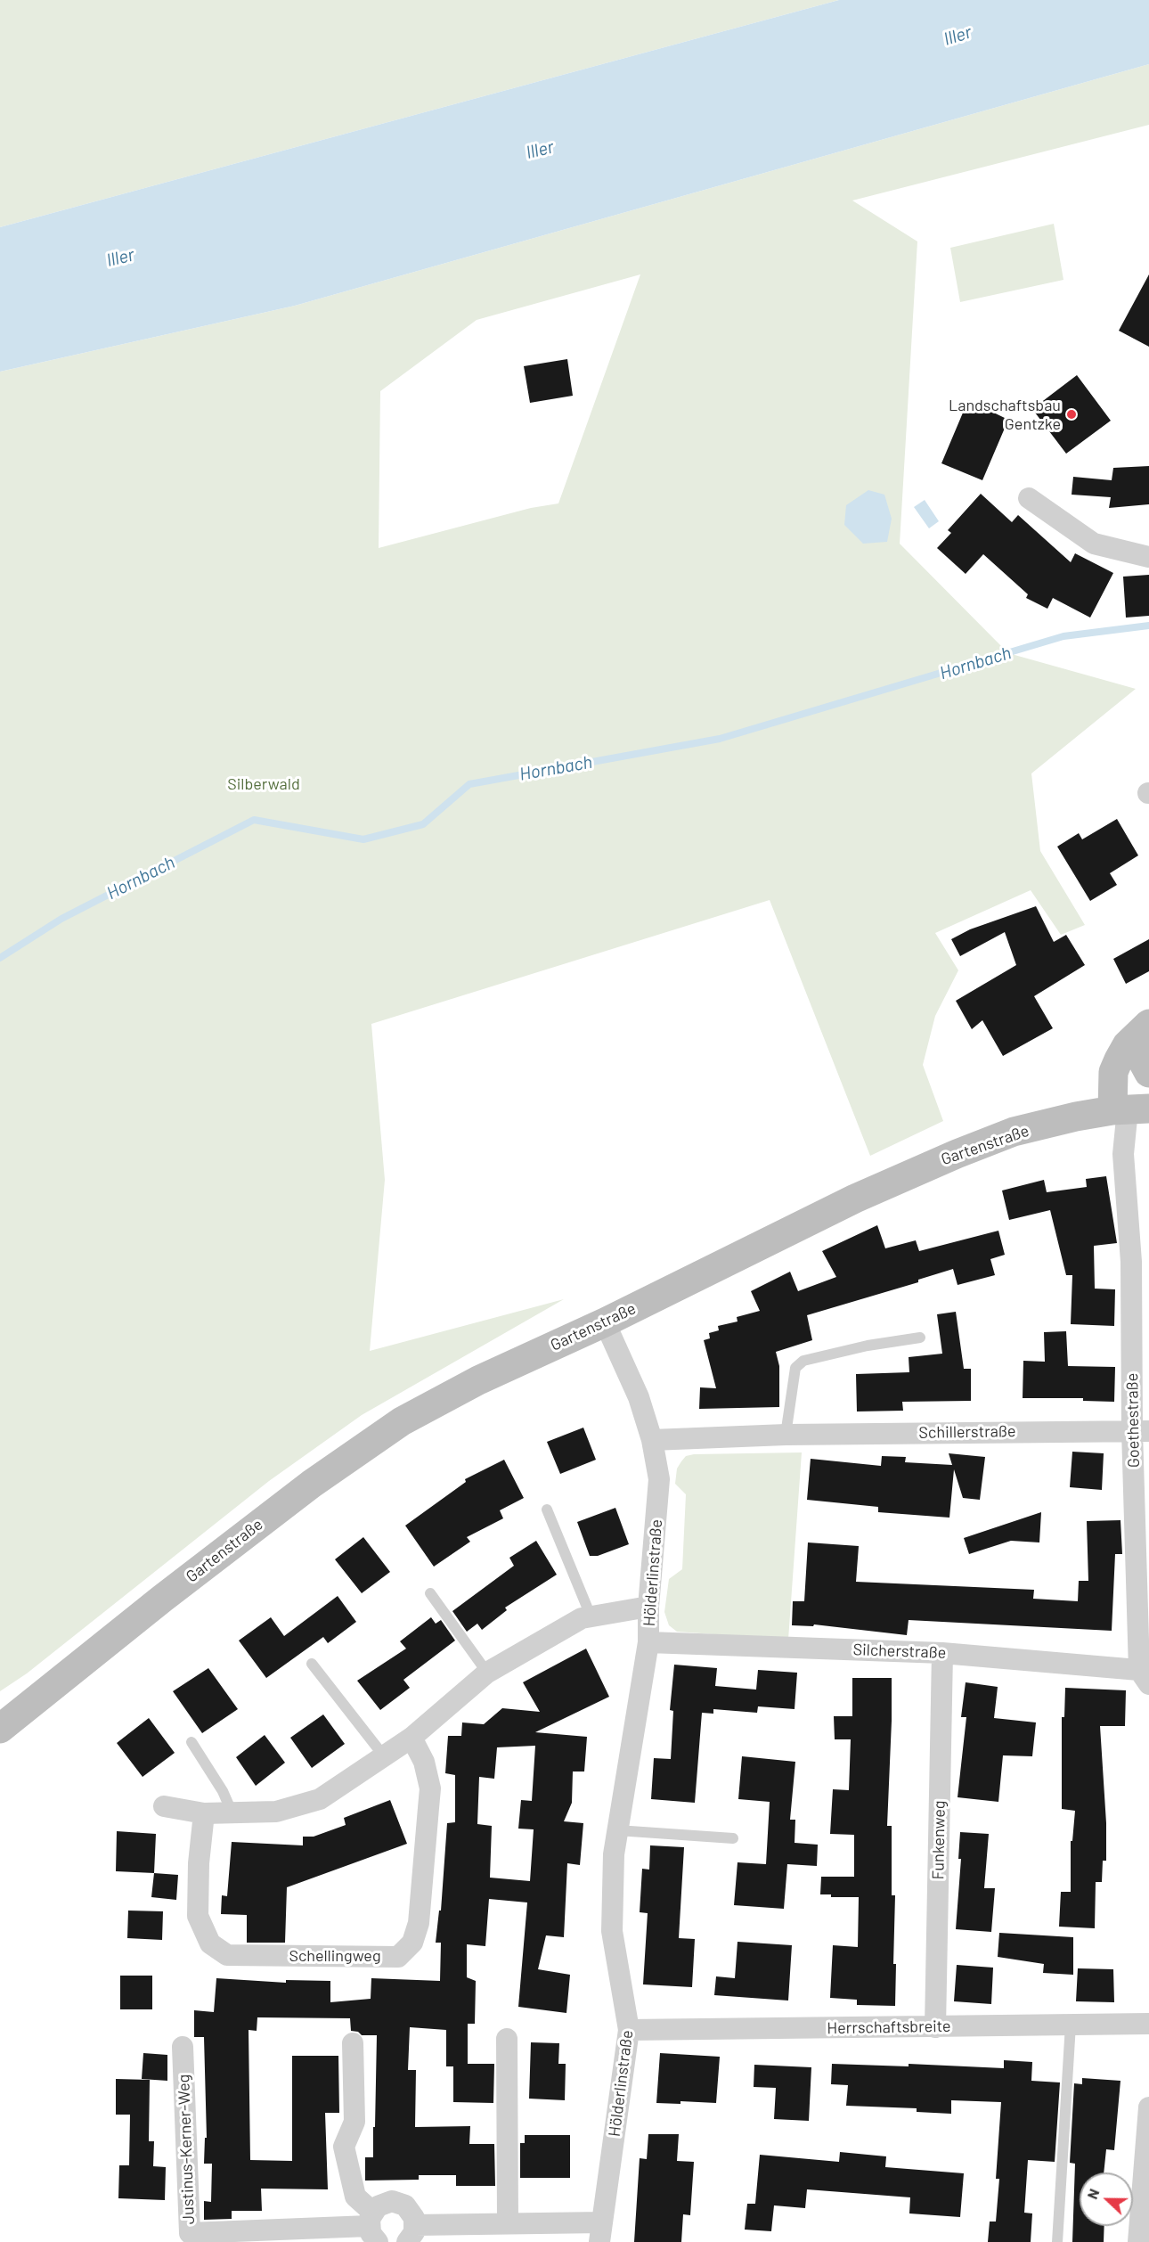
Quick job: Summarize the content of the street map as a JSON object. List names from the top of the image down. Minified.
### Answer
{"streets":{"main road":["Gartenstraße"],"street":["Goethestraße","Schillerstraße","Hölderlinstraße","Silcherstraße","Funkenweg","Schellingweg","Herrschaftsbreite","Justinus-Kerner-Weg"]},"crossings":[["Gartenstraße","Goethestraße"],["Gartenstraße","Hölderlinstraße"],["Goethestraße","Schillerstraße"],["Goethestraße","Silcherstraße"],["Schillerstraße","Hölderlinstraße"],["Hölderlinstraße","Silcherstraße"],["Hölderlinstraße","Herrschaftsbreite"],["Silcherstraße","Funkenweg"],["Funkenweg","Herrschaftsbreite"]],"water":["Iller","Hornbach"],"parks":["Silberwald"],"places":["Landschaftsbau Gentzke"],"north":"left"}
